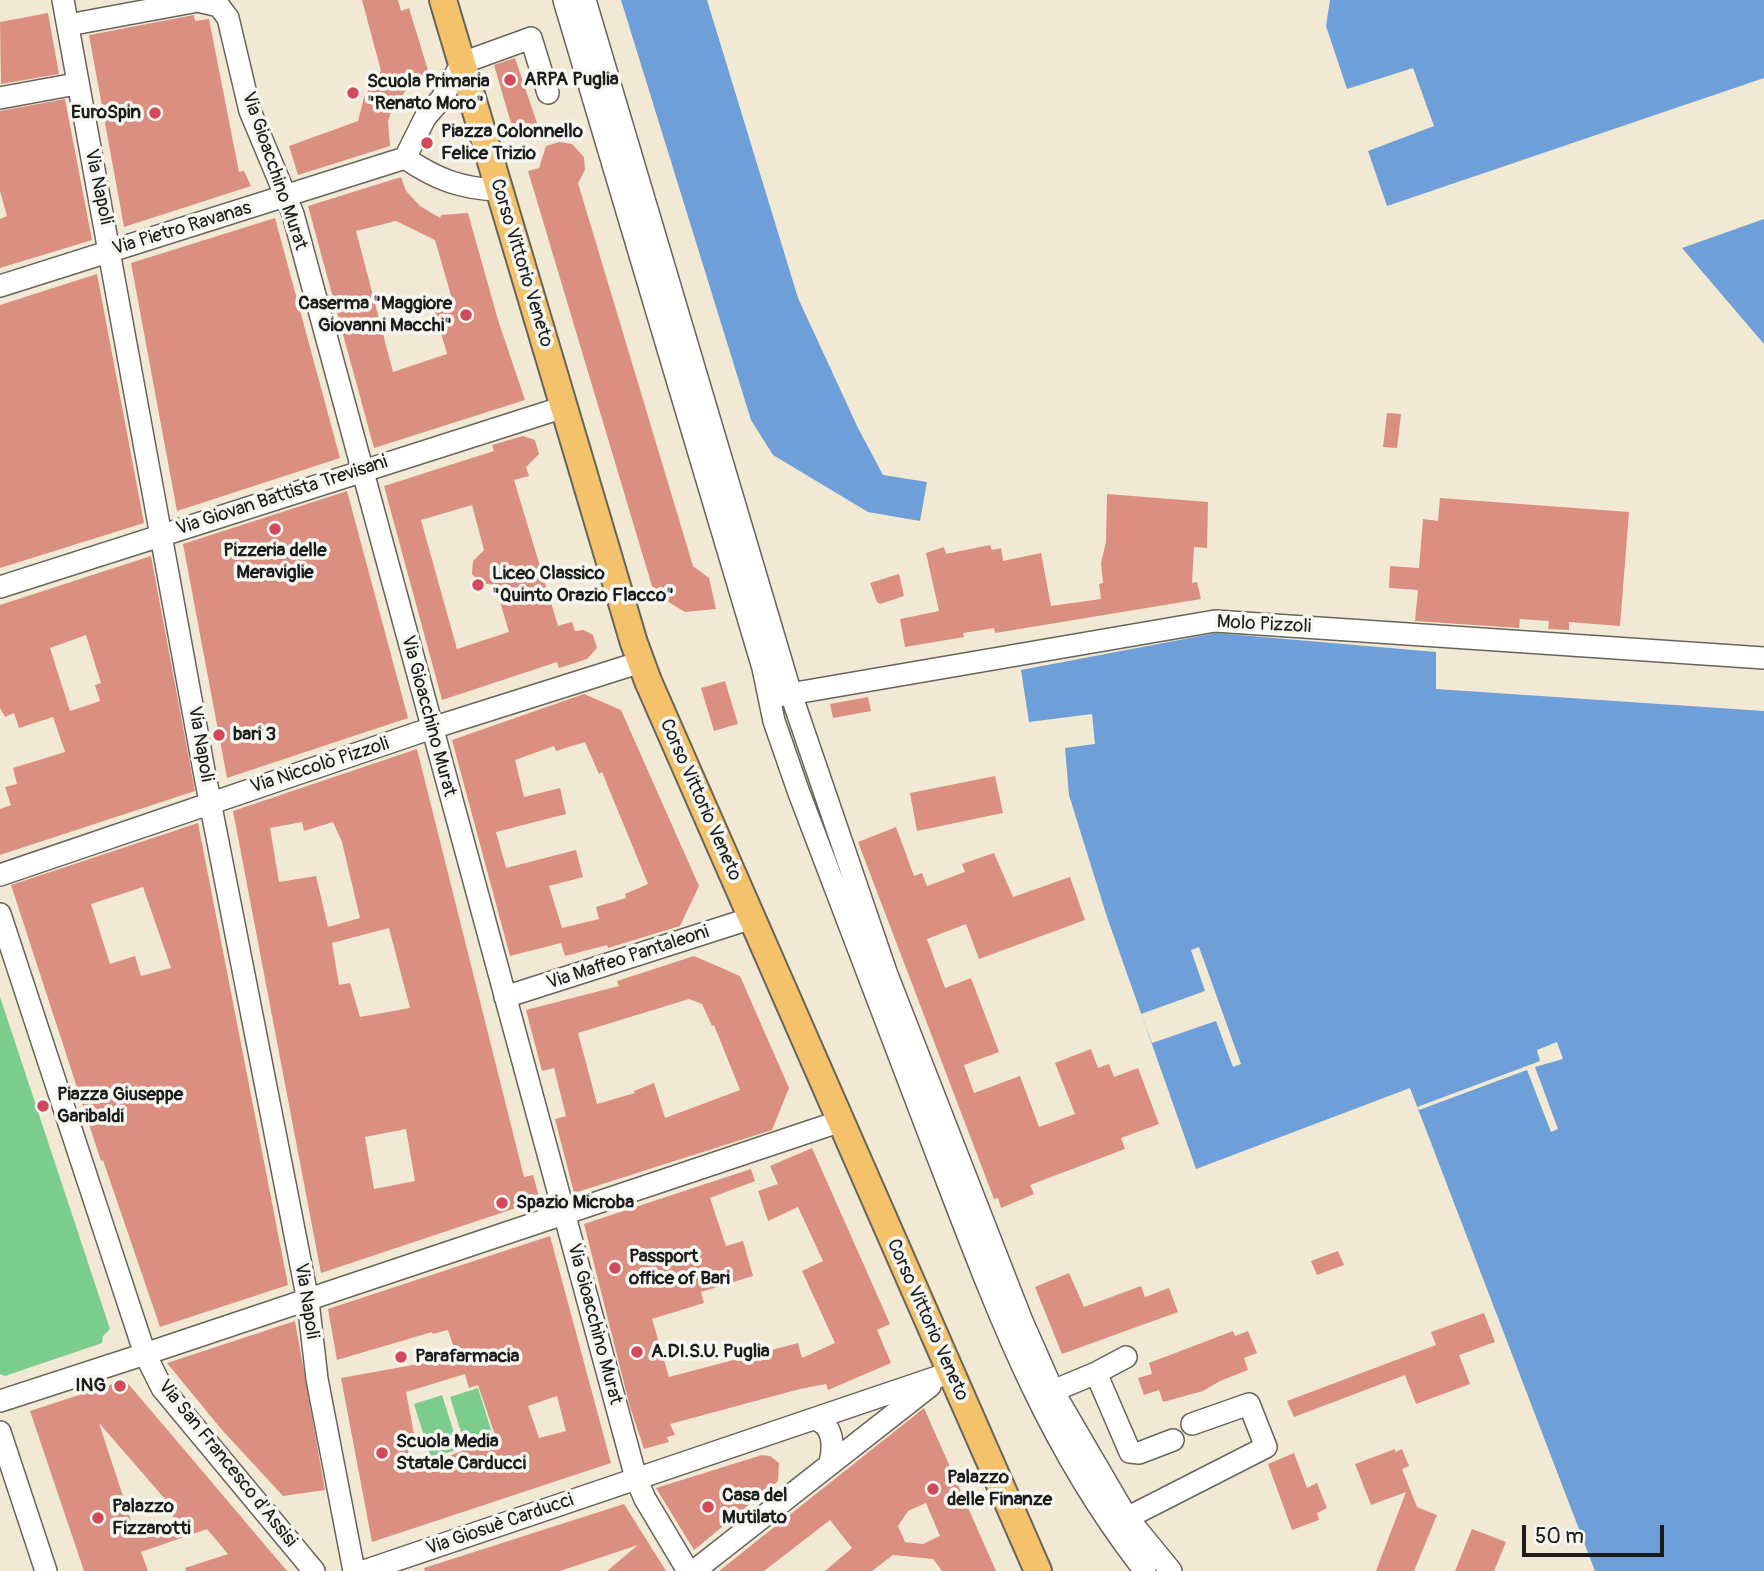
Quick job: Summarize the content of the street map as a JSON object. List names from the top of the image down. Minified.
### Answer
{"streets":{"main road":["Corso Vittorio Veneto"],"street":["Via Gioacchino Murat","Via Napoli","Via Pietro Ravanas","Via Giovan Battista Trevisani","Molo Pizzoli","Via Niccolò Pizzoli","Via Maffeo Pantaleoni","Via San Francesco d'Assisi","Via Giosuè Carducci"]},"crossings":[["Via Gioacchino Murat","Via Napoli"],["Via Gioacchino Murat","Via Pietro Ravanas"],["Via Gioacchino Murat","Via Giovan Battista Trevisani"],["Via Gioacchino Murat","Via Niccolò Pizzoli"],["Via Gioacchino Murat","Via Maffeo Pantaleoni"],["Via Gioacchino Murat","Via Giosuè Carducci"],["Via Napoli","Via Pietro Ravanas"],["Via Napoli","Via Giovan Battista Trevisani"],["Via Napoli","Via Niccolò Pizzoli"],["Corso Vittorio Veneto","Via Giovan Battista Trevisani"],["Corso Vittorio Veneto","Via Niccolò Pizzoli"],["Corso Vittorio Veneto","Via Maffeo Pantaleoni"],["Corso Vittorio Veneto","Via Giosuè Carducci"]],"places":["ARPA Puglia","Scuola Primaria \"Renato Moro\"","EuroSpin","Piazza Colonnello Felice Trizio","Caserma \"Maggiore Giovanni Macchi\"","Pizzeria delle Meraviglie","Liceo Classico \"Quinto Orazio Flacco\"","bari 3","Piazza Giuseppe Garibaldi","Spazio Microba","Passport office of Bari","A.DI.S.U. Puglia","Parafarmacia","ING","Scuola Media Statale Carducci","Palazzo delle Finanze","Casa del Mutilato","Palazzo Fizzarotti"],"scale_bar":"50 m"}
